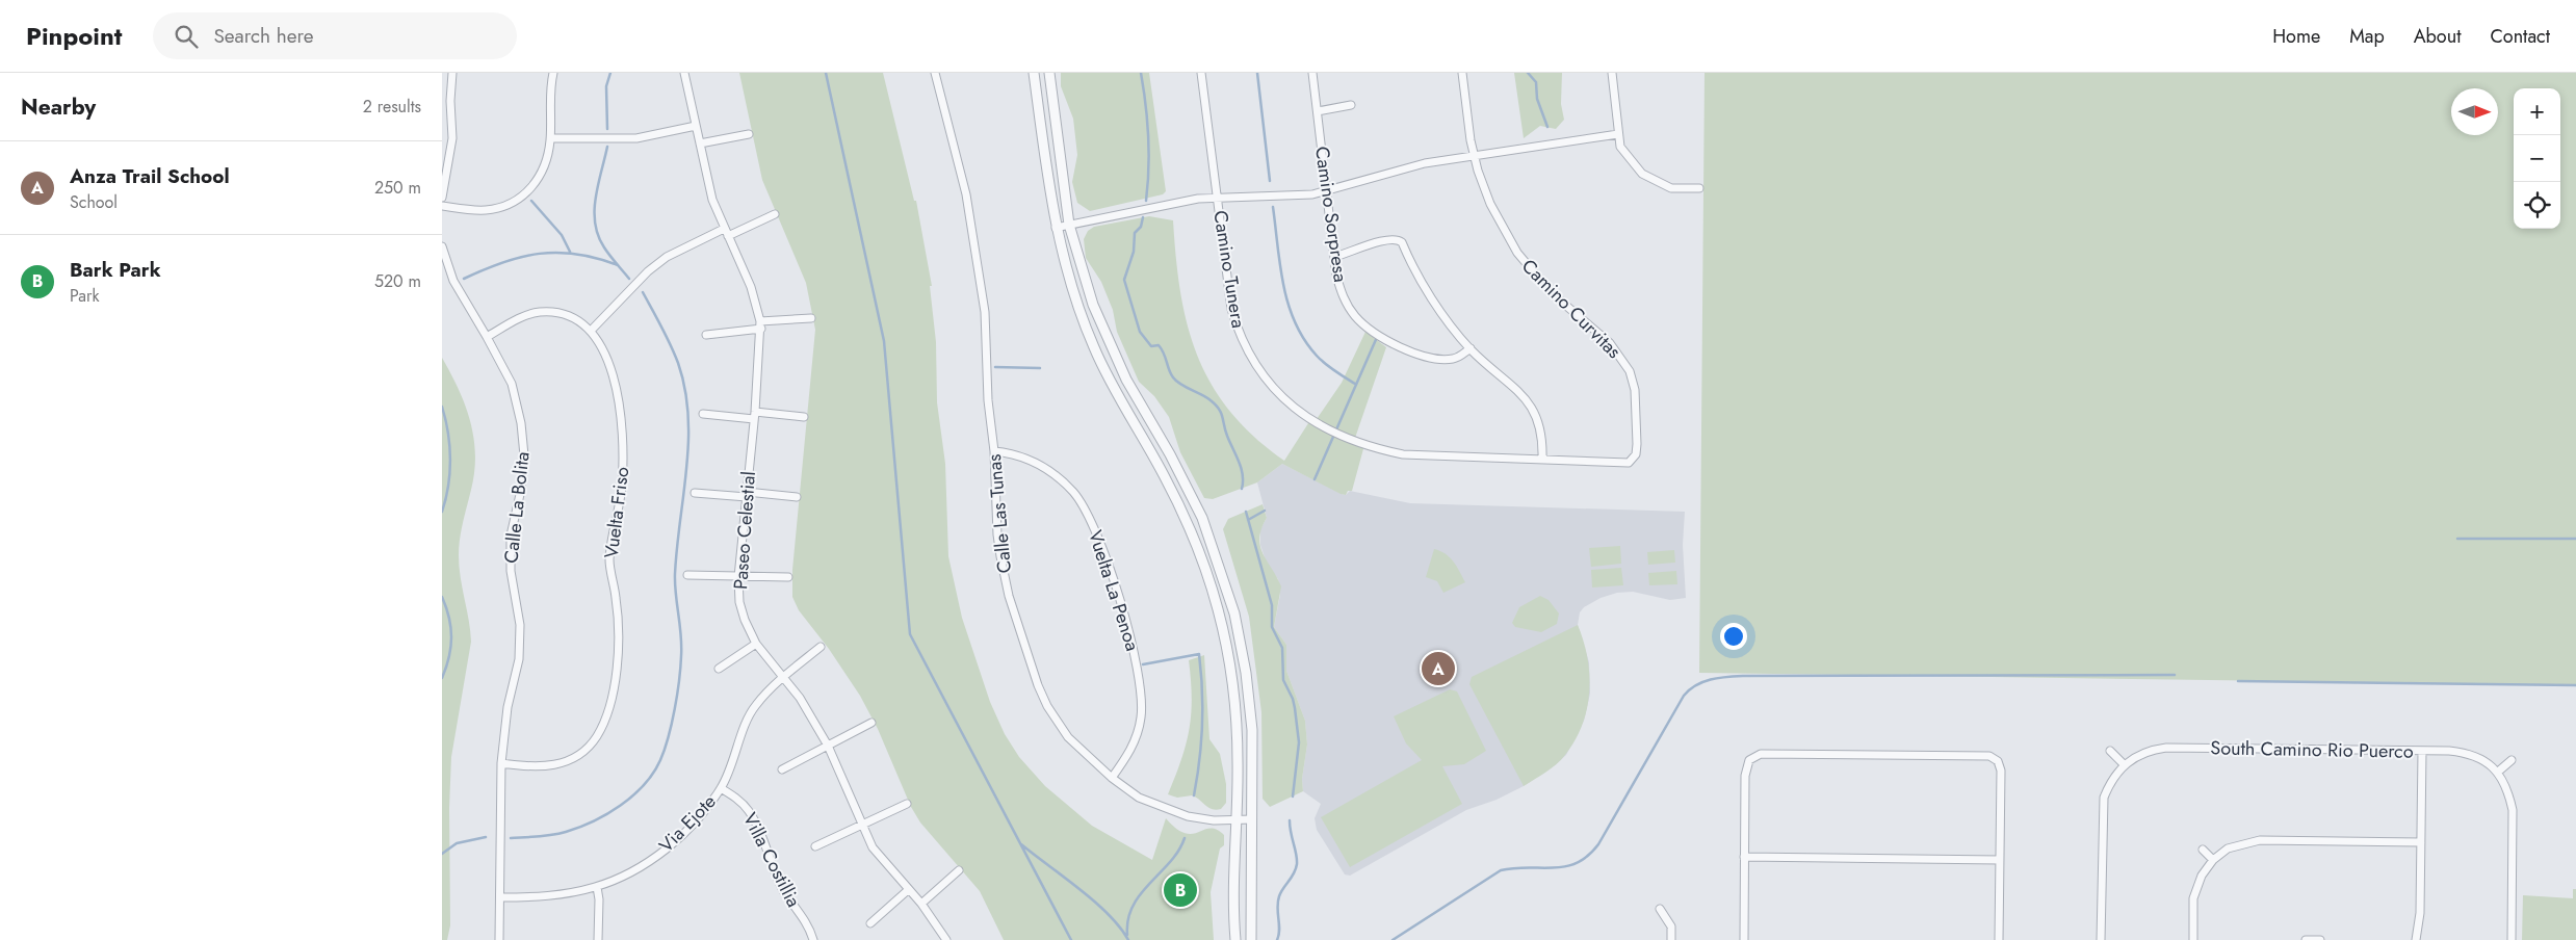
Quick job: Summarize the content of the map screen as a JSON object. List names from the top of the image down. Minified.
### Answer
{"streets":{"street":["Camino Sorpresa","Camino Tunera","Camino Curvitas","Calle La Bolita","Vuelta Friso","Calle Las Tunas","Paseo Celestial","Vuelta La Penoa","South Camino Rio Puerco","Via Ejote","Villa Costillia"]},"crossings":[["Camino Tunera","Camino Curvitas"],["Calle La Bolita","Vuelta Friso"],["Calle La Bolita","Via Ejote"],["Calle Las Tunas","Vuelta La Penoa"],["Paseo Celestial","Via Ejote"],["Via Ejote","Villa Costillia"]],"north":"right","page":{"header":"Pinpoint","search":"Search here","nav":["Home","Map","About","Contact"],"heading":["Nearby","2 results"],"map_buttons":["+","−"],"list":[{"mark":"A","name":"Anza Trail School","note":"School","value":"250 m"},{"mark":"B","name":"Bark Park","note":"Park","value":"520 m"}],"pins":["A","B"]}}
